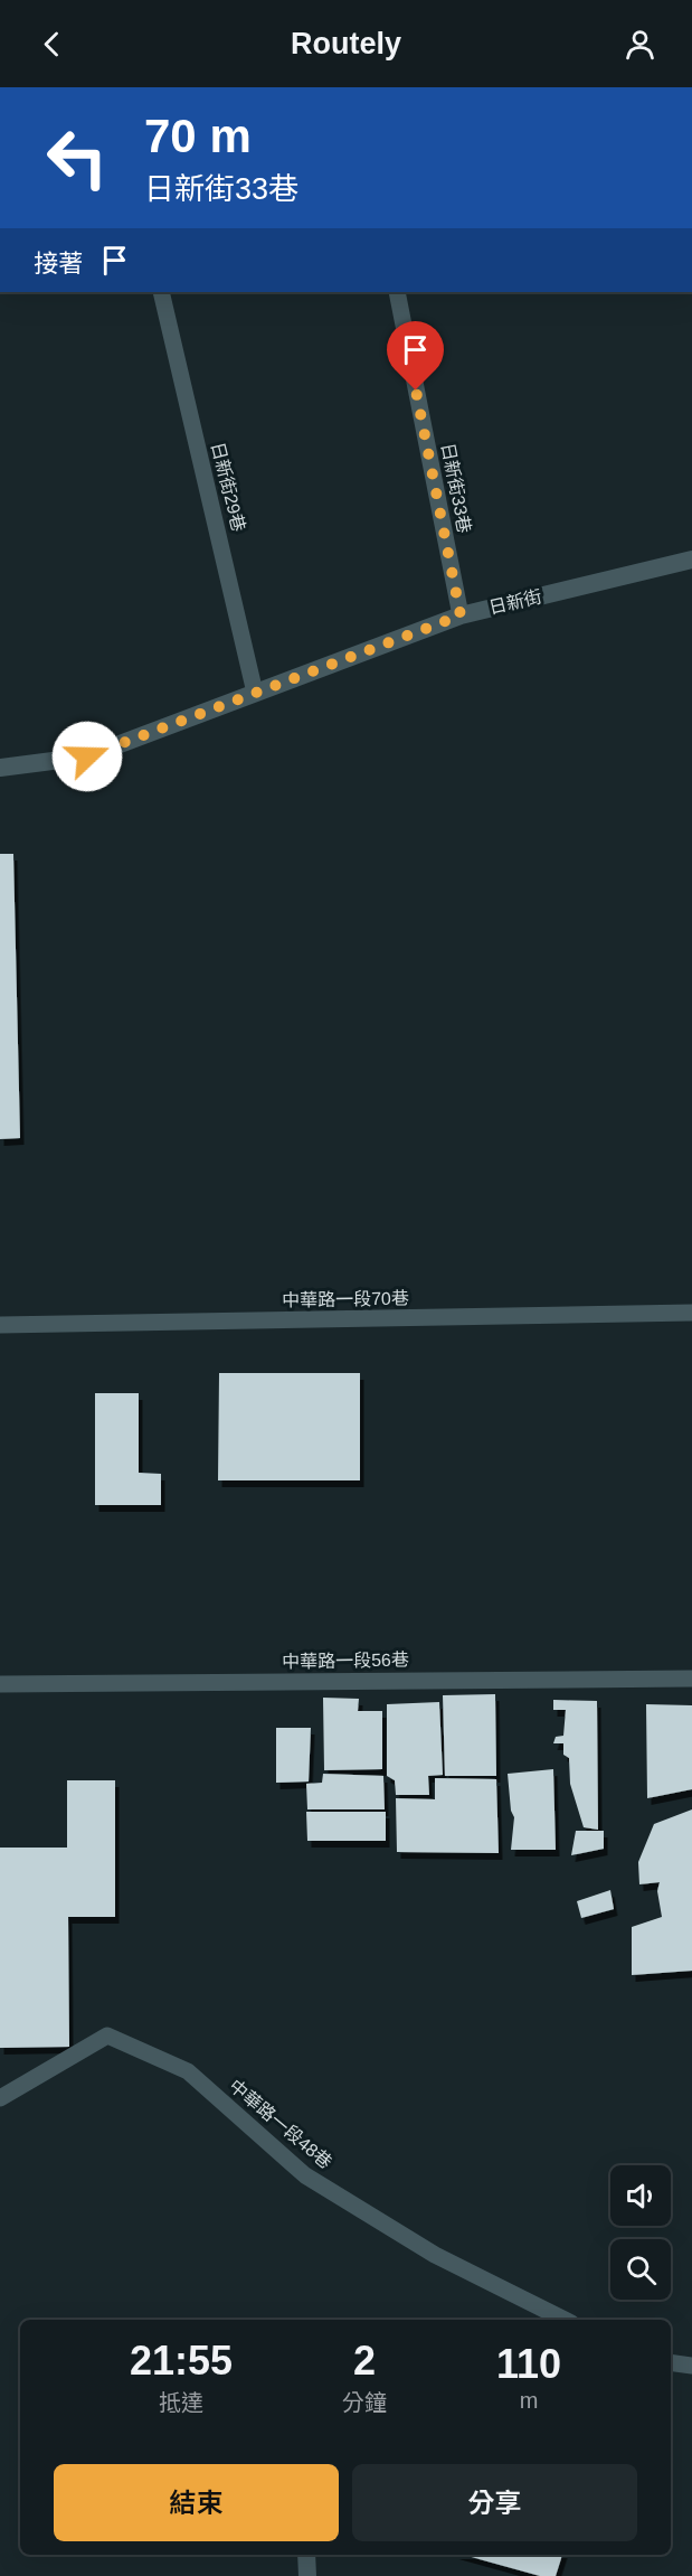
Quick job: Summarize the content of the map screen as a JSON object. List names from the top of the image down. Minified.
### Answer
{"streets":{"street":["日新街"],"lane":["日新街29巷","日新街33巷","中華路一段70巷","中華路一段56巷","中華路一段48巷"]},"crossings":[["日新街29巷","日新街"],["日新街33巷","日新街"]],"page":{"header":"Routely","turn":["70 m","日新街33巷"],"then":"接著","eta":["21:55","抵達","2","分鐘","110","m"],"buttons":["結束","分享"]}}
